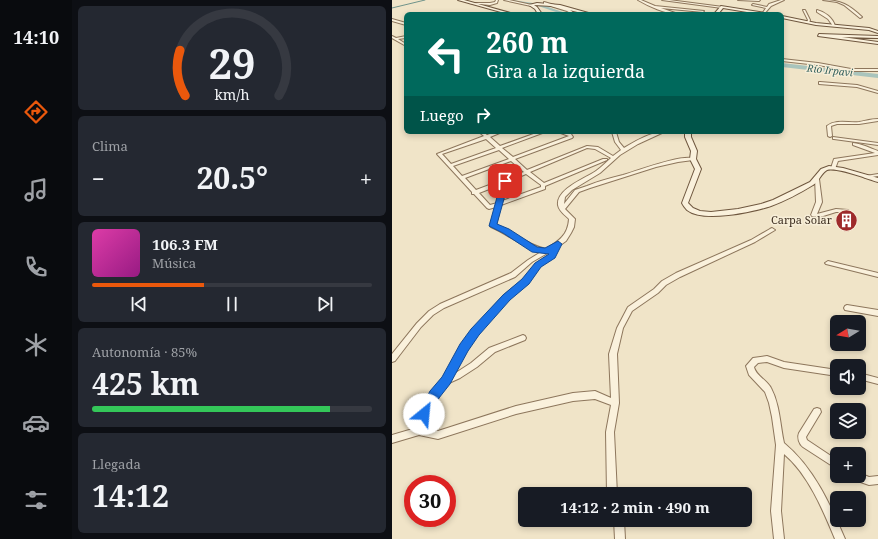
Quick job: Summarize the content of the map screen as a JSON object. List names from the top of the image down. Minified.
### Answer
{"water":["Río Irpavi"],"places":{"building":["Carpa Solar"]},"north":"left","page":{"tabs":"14:10","turn":["260 m","Gira a la izquierda"],"then":"Luego","tile":["Clima",["Autonomía · 85%","425 km"],["Llegada","14:12"]],"heat":["−","20.5°","+"],"song":["106.3 FM","Música"],"map_buttons":["+","−"],"limit":"30","trip":"14:12 · 2 min · 490 m","gauge":["29","km/h"]}}
